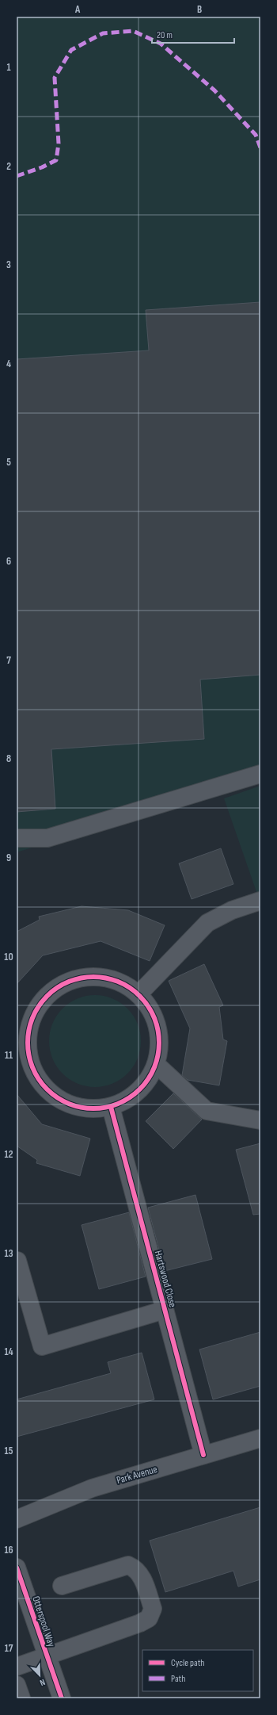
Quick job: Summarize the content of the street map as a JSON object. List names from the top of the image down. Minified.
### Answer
{"streets":{"street":["Hartswood Close","Park Avenue","Otterspool Way"]},"crossings":[["Hartswood Close","Park Avenue"]],"legend":["Cycle path","Path"],"scale_bar":"20 m","north":"bottom right","grid":{"columns":["A","B"],"rows":["1","2","3","4","5","6","7","8","9","10","11","12","13","14","15","16","17"]}}
